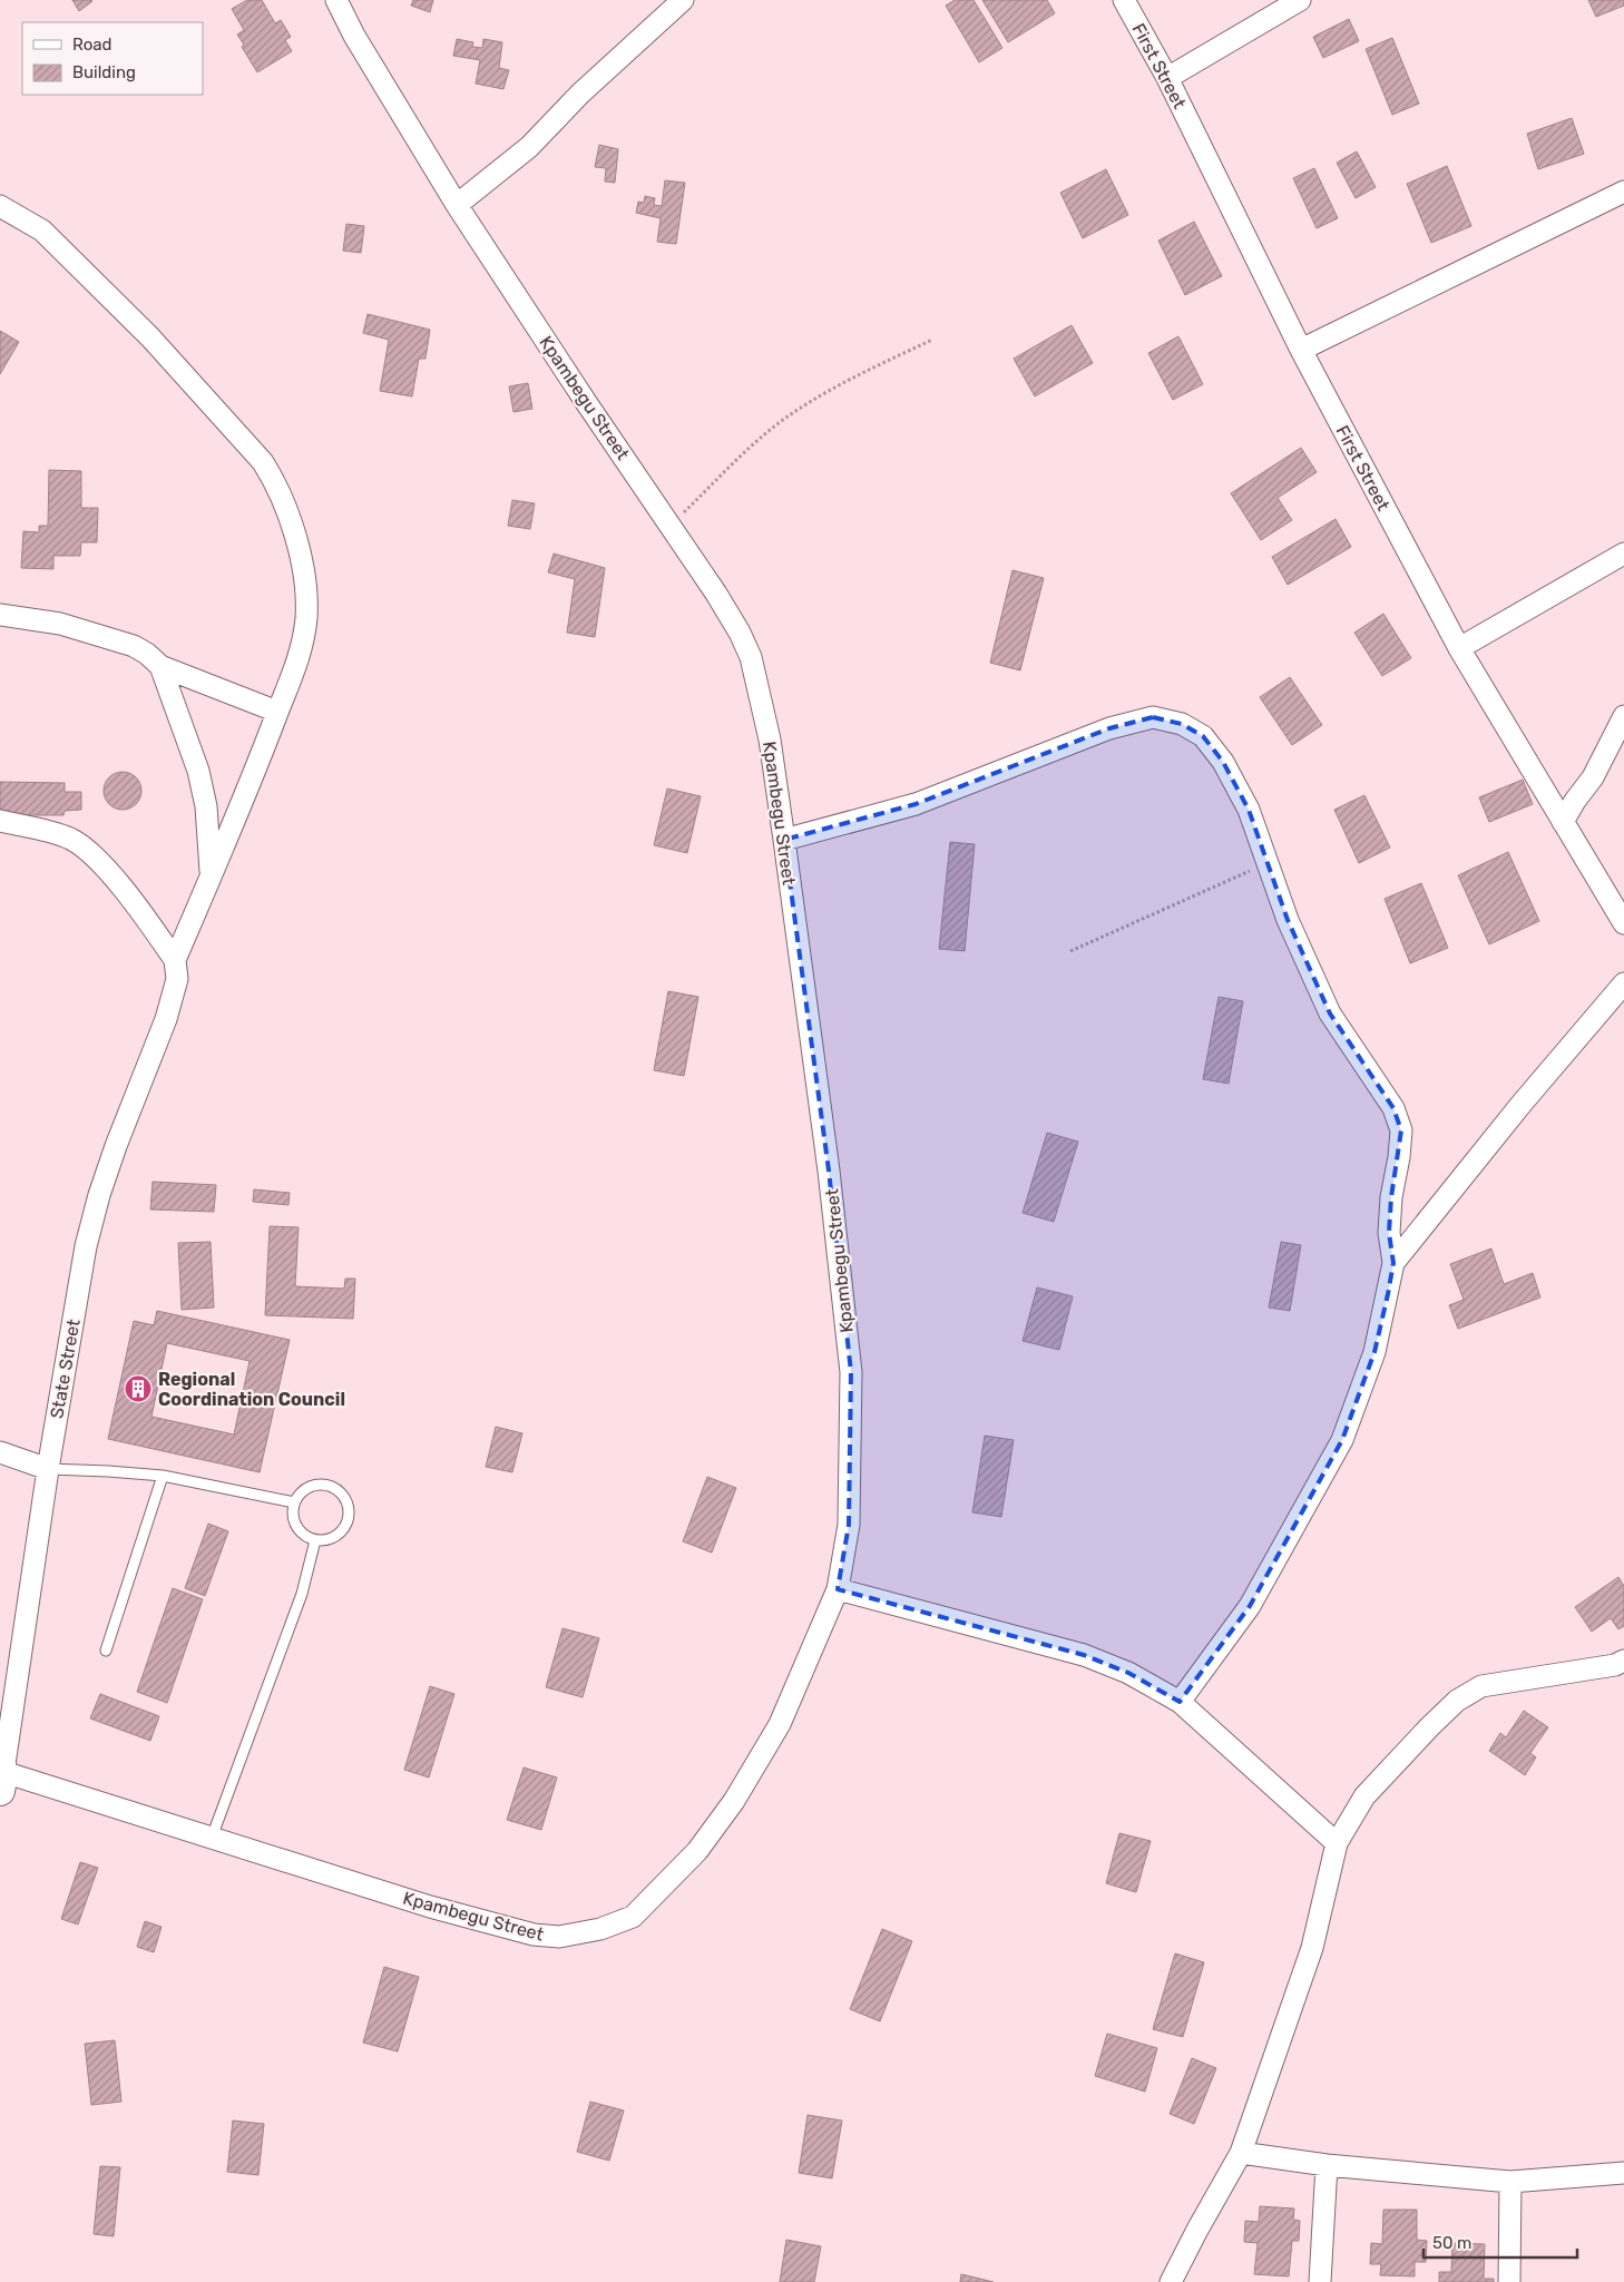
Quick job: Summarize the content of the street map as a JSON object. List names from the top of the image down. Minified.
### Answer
{"streets":{"street":["First Street","Kpambegu Street","State Street"]},"crossings":[["Kpambegu Street","State Street"]],"places":{"building":["Regional Coordination Council"]},"legend":["Road","Building"],"scale_bar":"50 m"}
